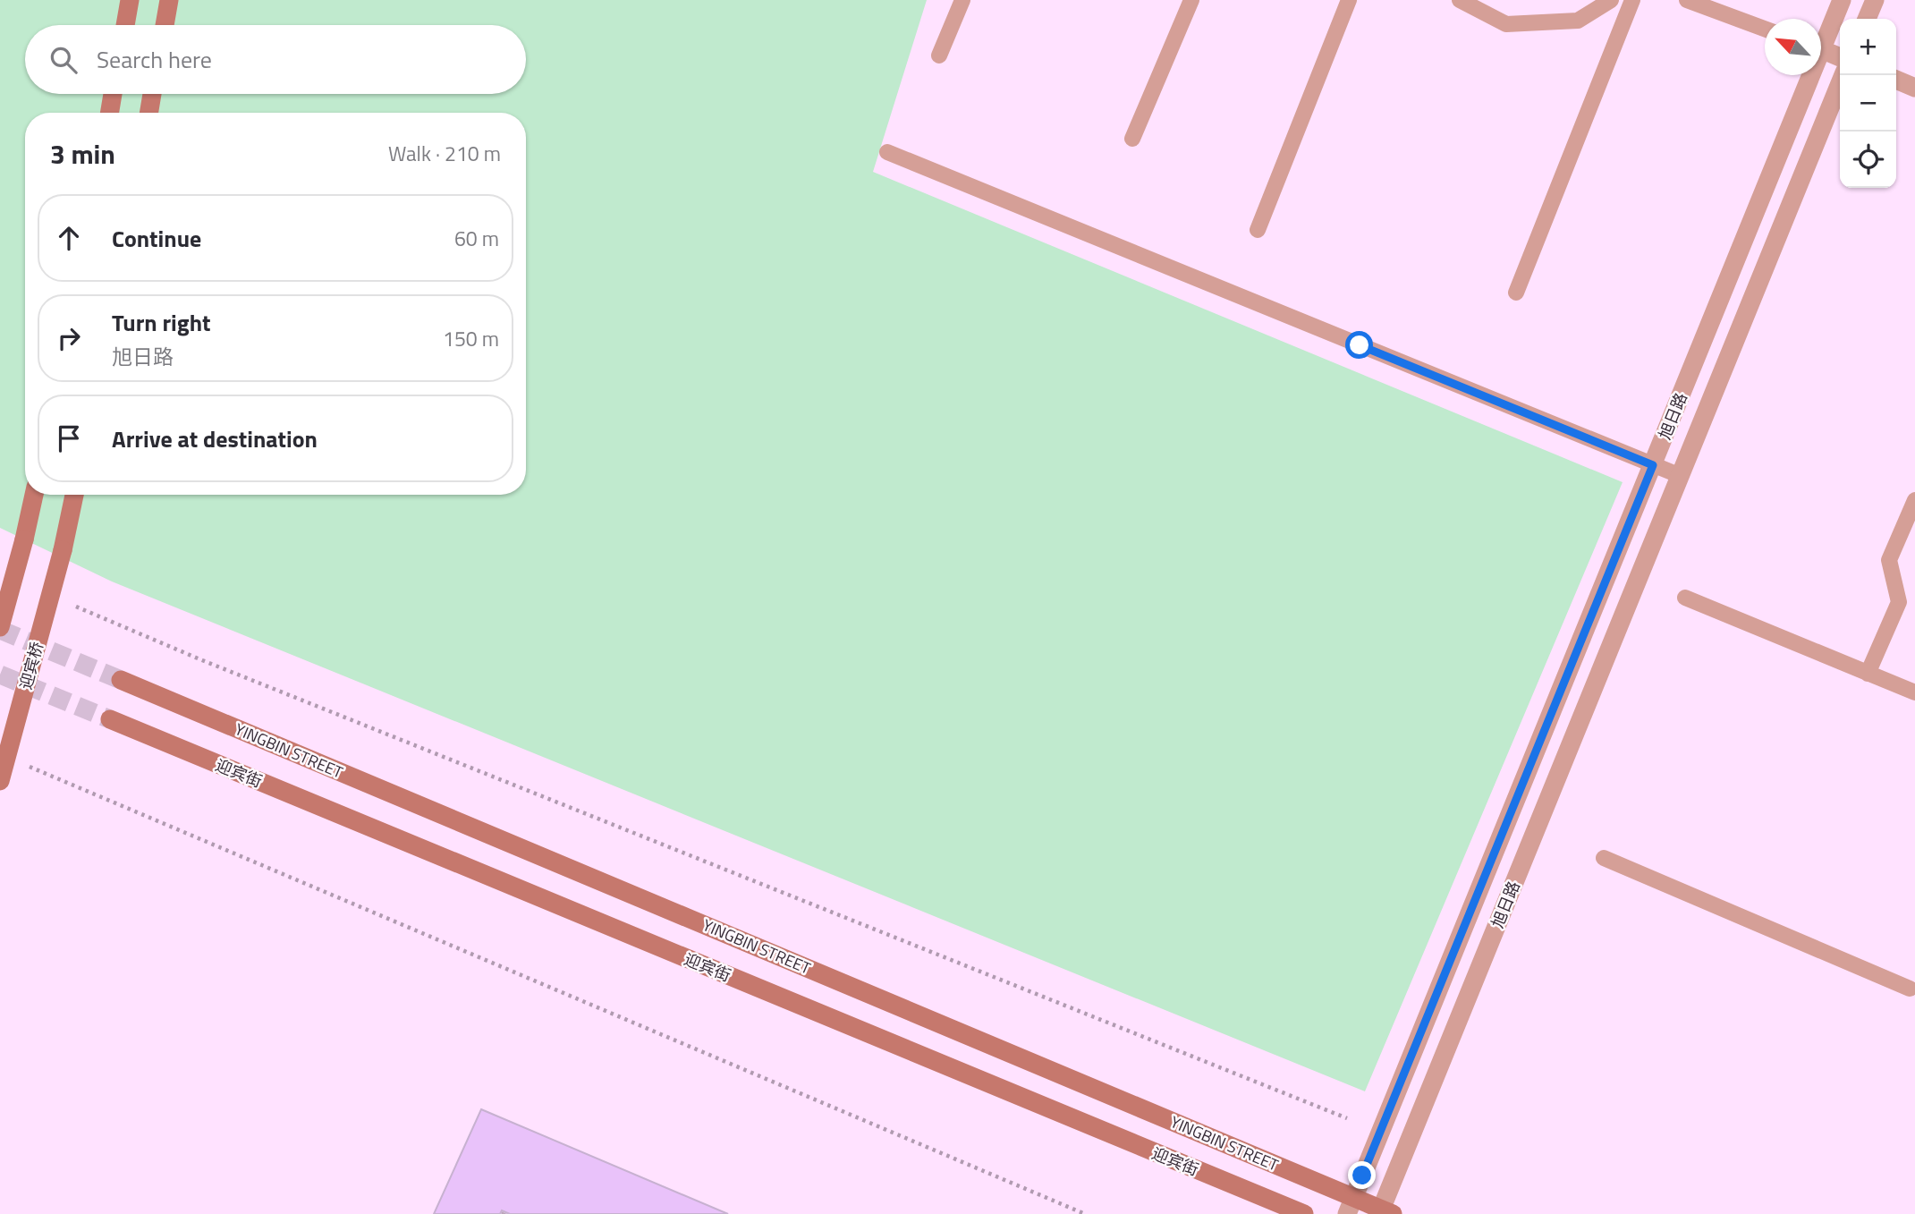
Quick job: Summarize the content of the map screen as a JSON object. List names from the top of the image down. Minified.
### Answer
{"streets":{"main road":["迎宾桥","YINGBIN STREET","迎宾街"],"street":["旭日路"]},"crossings":[["旭日路","YINGBIN STREET"]],"north":"top left","page":{"map_buttons":["+","−"],"search":"Search here","heading":["3 min","Walk · 210 m"],"list":[["Continue","60 m"],["Turn right","旭日路","150 m"],"Arrive at destination"]}}
